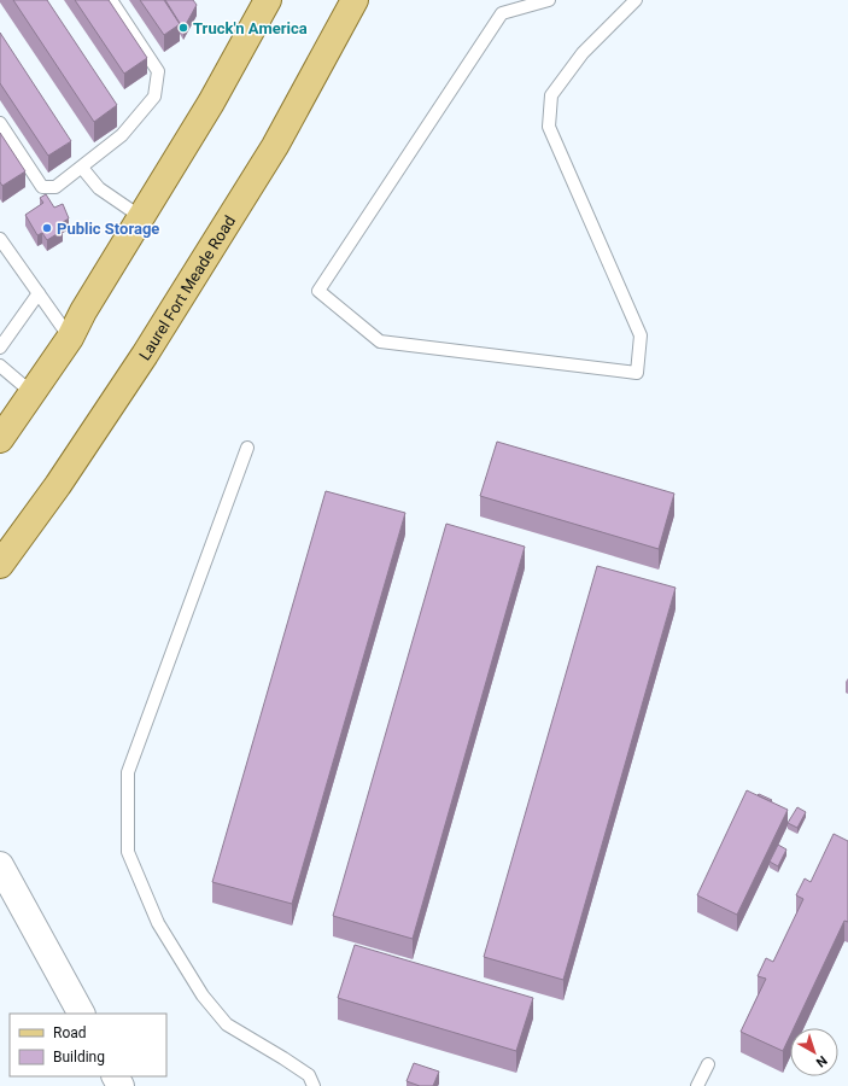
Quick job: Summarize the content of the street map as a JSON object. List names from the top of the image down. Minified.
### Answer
{"streets":{"main road":["Laurel Fort Meade Road"]},"places":["Truck'n America","Public Storage"],"legend":["Road","Building"],"north":"bottom right"}
